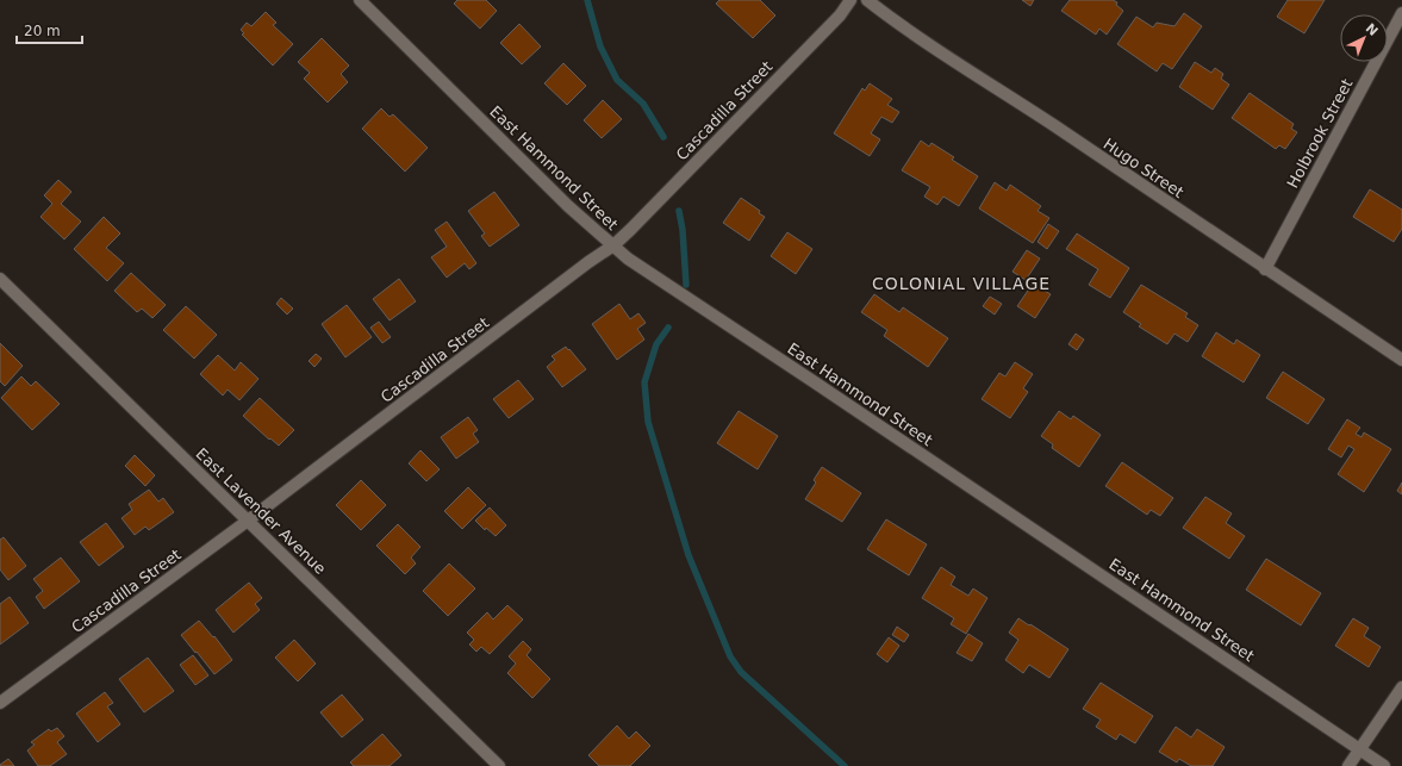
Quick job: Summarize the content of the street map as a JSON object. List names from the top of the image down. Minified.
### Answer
{"streets":{"street":["Cascadilla Street","Holbrook Street","East Hammond Street","Hugo Street","East Lavender Avenue"]},"crossings":[["Cascadilla Street","East Hammond Street"],["Cascadilla Street","East Lavender Avenue"],["Holbrook Street","Hugo Street"]],"districts":["COLONIAL VILLAGE"],"scale_bar":"20 m","north":"top right"}
